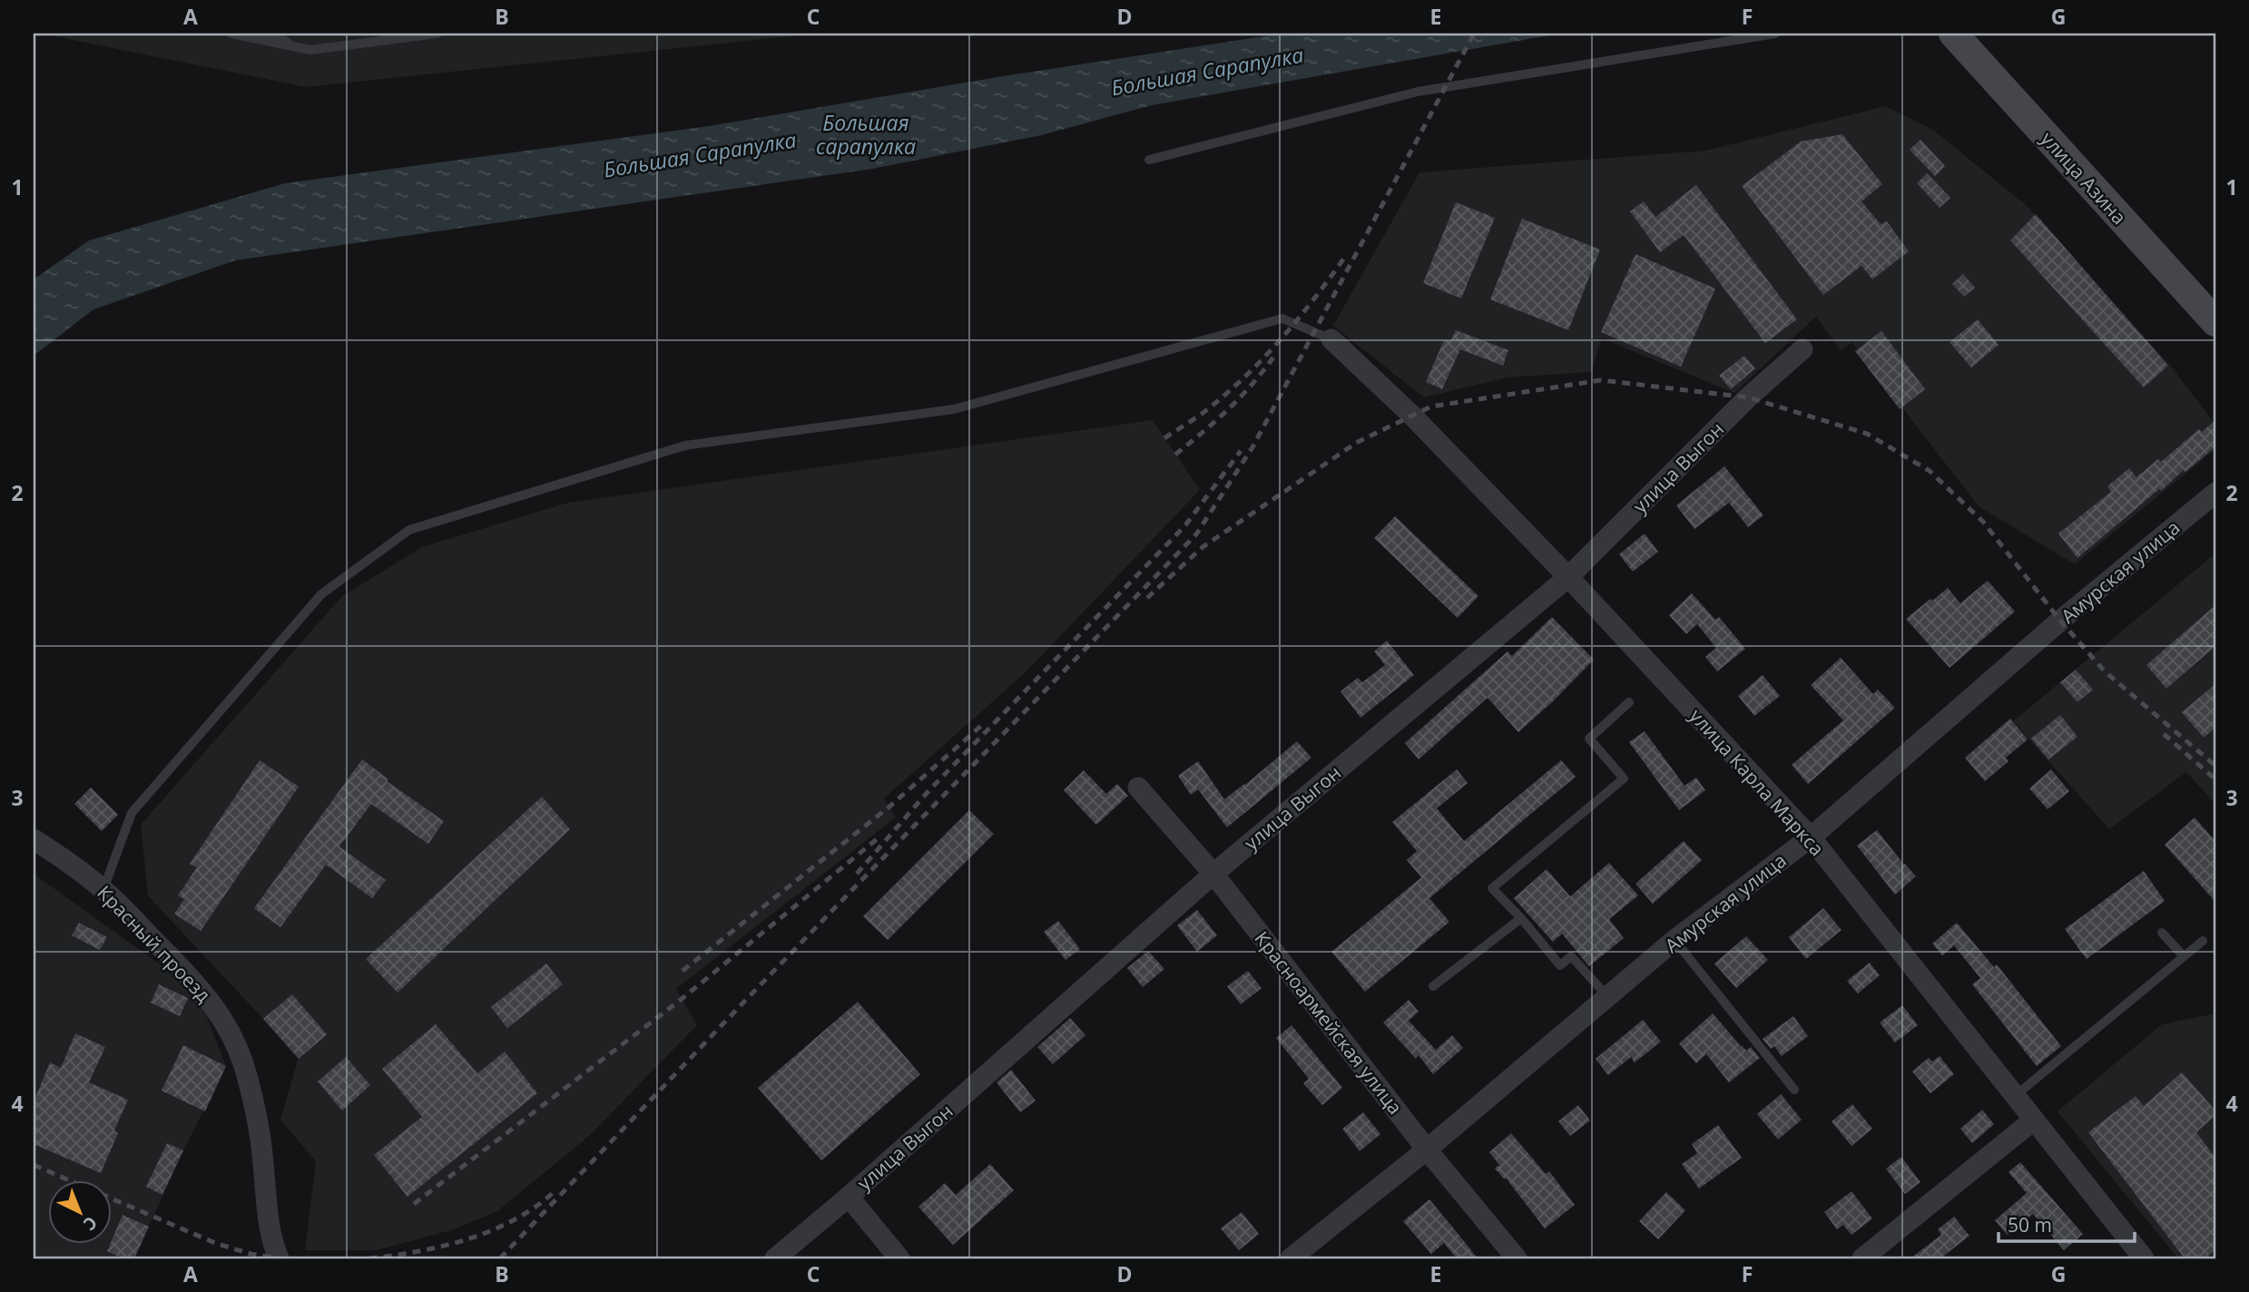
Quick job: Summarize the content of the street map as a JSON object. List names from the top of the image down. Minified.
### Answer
{"streets":{"main road":["улица Азина"],"street":["улица Выгон","Амурская улица","улица Карла Маркса","Красный проезд","Красноармейская улица"]},"crossings":[["улица Выгон","улица Карла Маркса"],["улица Выгон","Красноармейская улица"],["Амурская улица","улица Карла Маркса"],["Амурская улица","Красноармейская улица"]],"water":["Большая Сарапулка","Большая сарапулка"],"scale_bar":"50 m","north":"bottom right","grid":{"columns":["A","B","C","D","E","F","G"],"rows":["1","2","3","4"]}}
